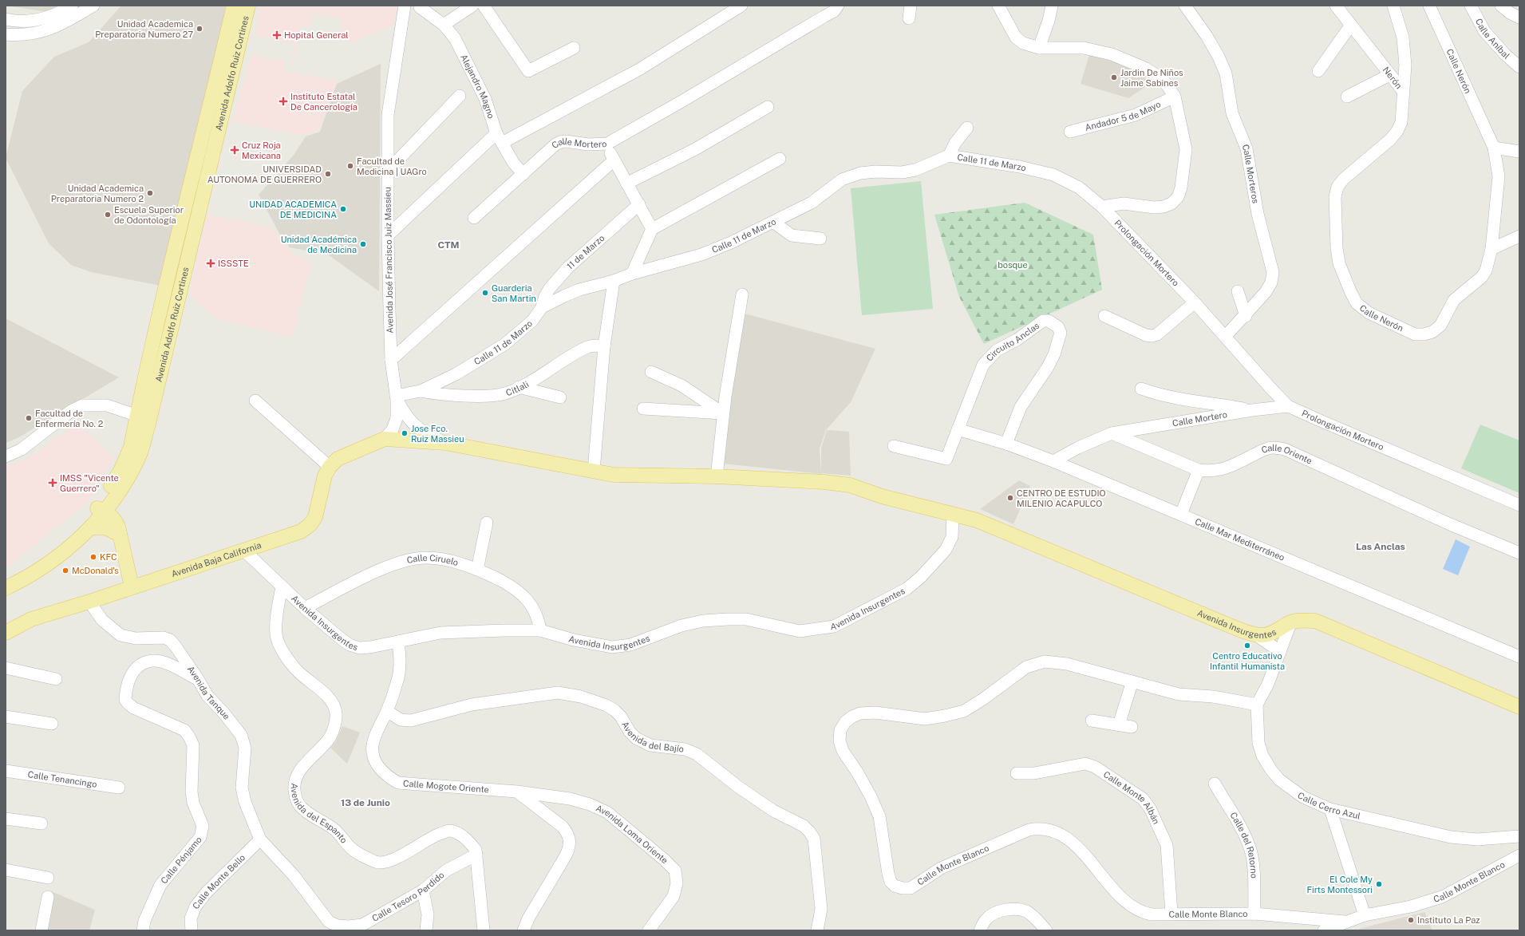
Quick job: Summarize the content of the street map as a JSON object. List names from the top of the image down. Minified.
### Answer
{"streets":{"main road":["Avenida Adolfo Ruiz Cortines","Avenida Baja California","Avenida Insurgentes"],"street":["Calle Aníbal","Calle Nerón","Nerón","Alejandro Magno","Andador 5 de Mayo","Calle Mortero","Calle 11 de Marzo","Calle Morteros","11 de Marzo","Prolongación Mortero","Avenida José Francisco Juiz Massieu","Circuito Anclas","Citlali","Calle Oriente","Calle Mar Mediterráneo","Calle Ciruelo","Avenida Tanque","Avenida del Bajío","Calle Tenancingo","Calle Mogote Oriente","Calle Monte Albán","Calle Cerro Azul","Avenida del Espanto","Avenida Loma Oriente","Calle del Retorno","Calle Pénjamo","Calle Monte Blanco","Calle Monte Bello","Calle Tesoro Perdido"]},"crossings":[["Calle Nerón","Nerón"],["Alejandro Magno","Calle Mortero"],["Calle Mortero","11 de Marzo"],["Calle Mortero","Prolongación Mortero"],["Calle Mortero","Calle Oriente"],["Calle 11 de Marzo","11 de Marzo"],["Calle 11 de Marzo","Prolongación Mortero"],["Calle 11 de Marzo","Avenida José Francisco Juiz Massieu"],["Calle 11 de Marzo","Citlali"],["Calle Morteros","Prolongación Mortero"],["Avenida José Francisco Juiz Massieu","Avenida Baja California"],["Avenida José Francisco Juiz Massieu","Avenida Insurgentes"],["Circuito Anclas","Calle Mar Mediterráneo"],["Avenida Baja California","Avenida Insurgentes"],["Avenida Baja California","Avenida Tanque"],["Calle Ciruelo","Avenida Insurgentes"],["Avenida Insurgentes","Calle Mogote Oriente"],["Avenida Insurgentes","Avenida del Espanto"],["Avenida Tanque","Calle Pénjamo"],["Avenida Tanque","Calle Monte Bello"],["Avenida Tanque","Calle Tesoro Perdido"],["Avenida del Bajío","Calle Mogote Oriente"],["Calle Mogote Oriente","Avenida Loma Oriente"],["Calle Monte Albán","Calle Monte Blanco"],["Calle Cerro Azul","Calle Monte Blanco"],["Avenida del Espanto","Calle Tesoro Perdido"],["Calle del Retorno","Calle Monte Blanco"],["Calle Monte Bello","Calle Tesoro Perdido"]],"districts":["CTM","Las Anclas","13 de Junio"],"parks":["bosque"],"places":{"other":["Unidad Academica Preparatoria Numero 27","Jardin De Niños Jaime Sabines","Facultad de Medicina | UAGro","UNIVERSIDAD AUTONOMA DE GUERRERO","Unidad Academica Preparatoria Numero 2","UNIDAD ACADEMICA DE MEDICINA","Escuela Superior de Odontología","Unidad Académica de Medicina","Guarderia San Martin","Facultad de Enfermería No. 2","Jose Fco. Ruiz Massieu","CENTRO DE ESTUDIO MILENIO ACAPULCO","KFC","McDonald's","Centro Educativo Infantil Humanista","El Cole My Firts Montessori","Instituto La Paz"],"health":["Hopital General","Instituto Estatal De Cancerología","Cruz Roja Mexicana","ISSSTE","IMSS \"Vicente Guerrero\""]}}
